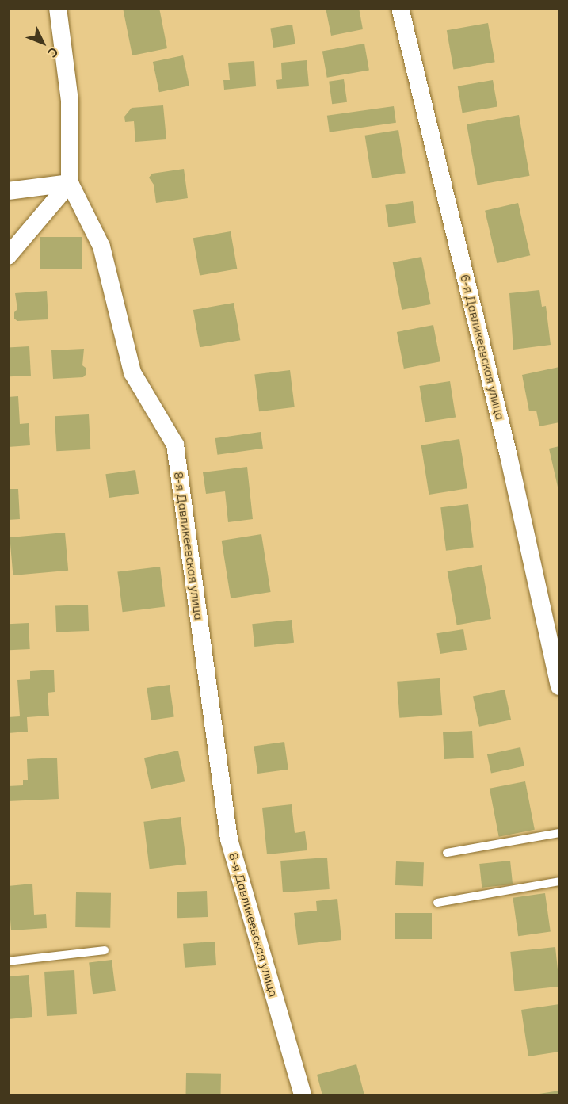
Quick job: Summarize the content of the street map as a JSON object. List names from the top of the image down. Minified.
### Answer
{"streets":{"street":["6-я Давликеевская улица","8-я Давликеевская улица"]},"north":"bottom right"}
